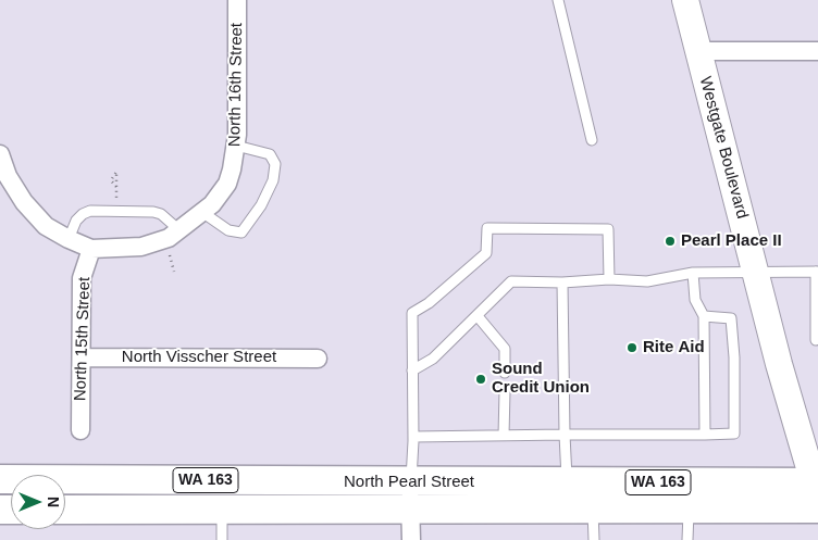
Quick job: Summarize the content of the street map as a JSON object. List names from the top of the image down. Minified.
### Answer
{"streets":{"main road":["WA 163","North Pearl Street"],"street":["North 16th Street","Westgate Boulevard","North 15th Street","North Visscher Street"]},"crossings":[["Westgate Boulevard","North Pearl Street"],["North 15th Street","North Visscher Street"]],"places":["Pearl Place II","Rite Aid","Sound Credit Union"],"north":"right"}
